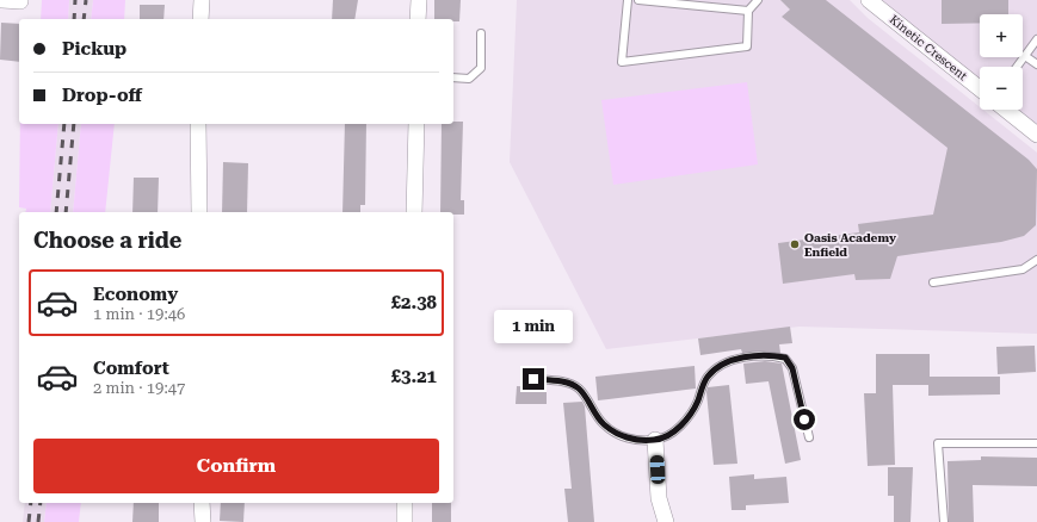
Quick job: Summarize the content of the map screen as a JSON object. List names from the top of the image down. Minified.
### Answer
{"streets":{"street":["Kinetic Crescent"]},"places":["Oasis Academy Enfield"],"page":{"map_buttons":["+","−"],"banner":["Pickup","Drop-off"],"heading":"Choose a ride","list":[{"name":"Economy","note":"1 min · 19:46","value":"£2.38"},{"name":"Comfort","note":"2 min · 19:47","value":"£3.21"}],"bubble":"1 min","buttons":"Confirm"}}
